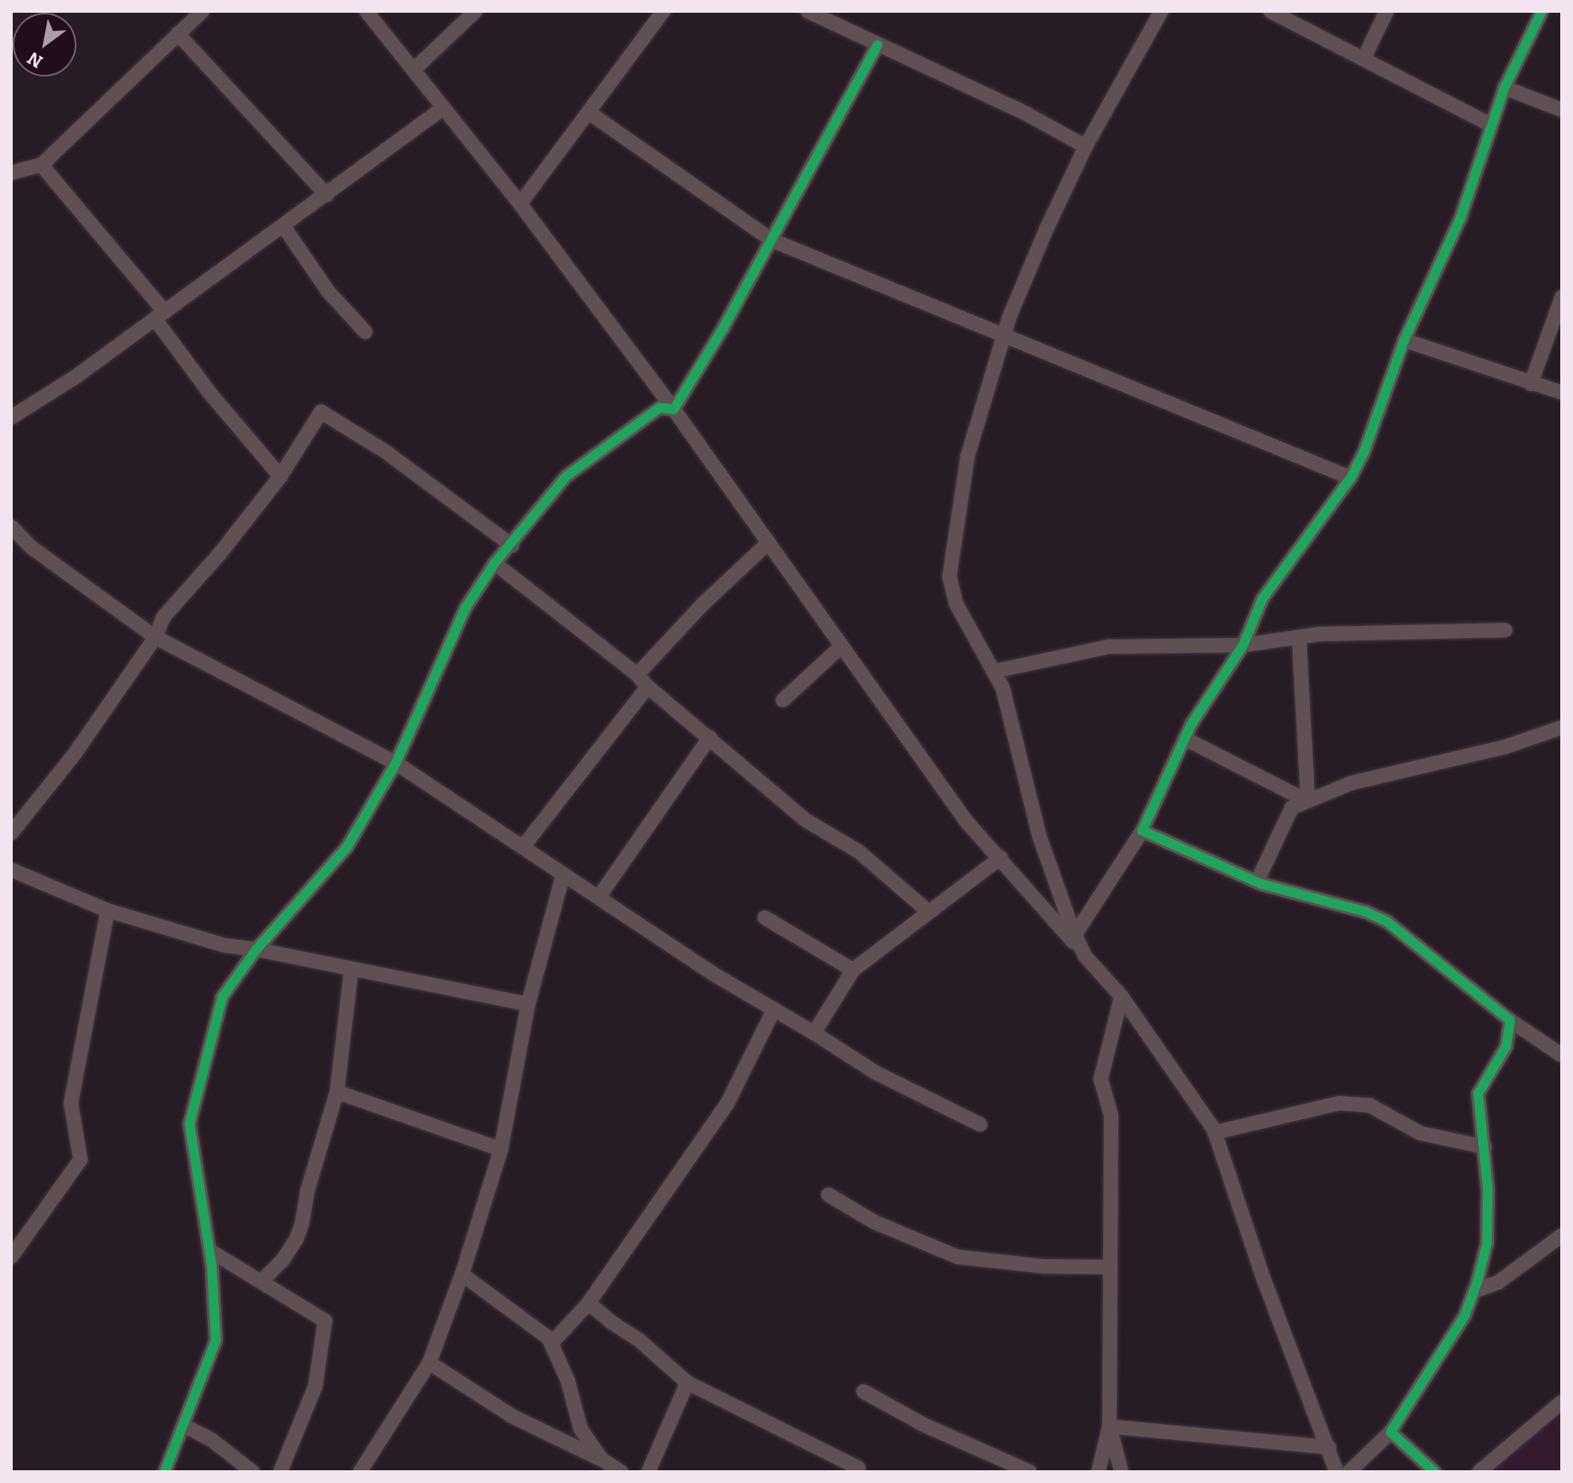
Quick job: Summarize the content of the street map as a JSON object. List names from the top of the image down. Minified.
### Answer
{"north":"bottom left"}
